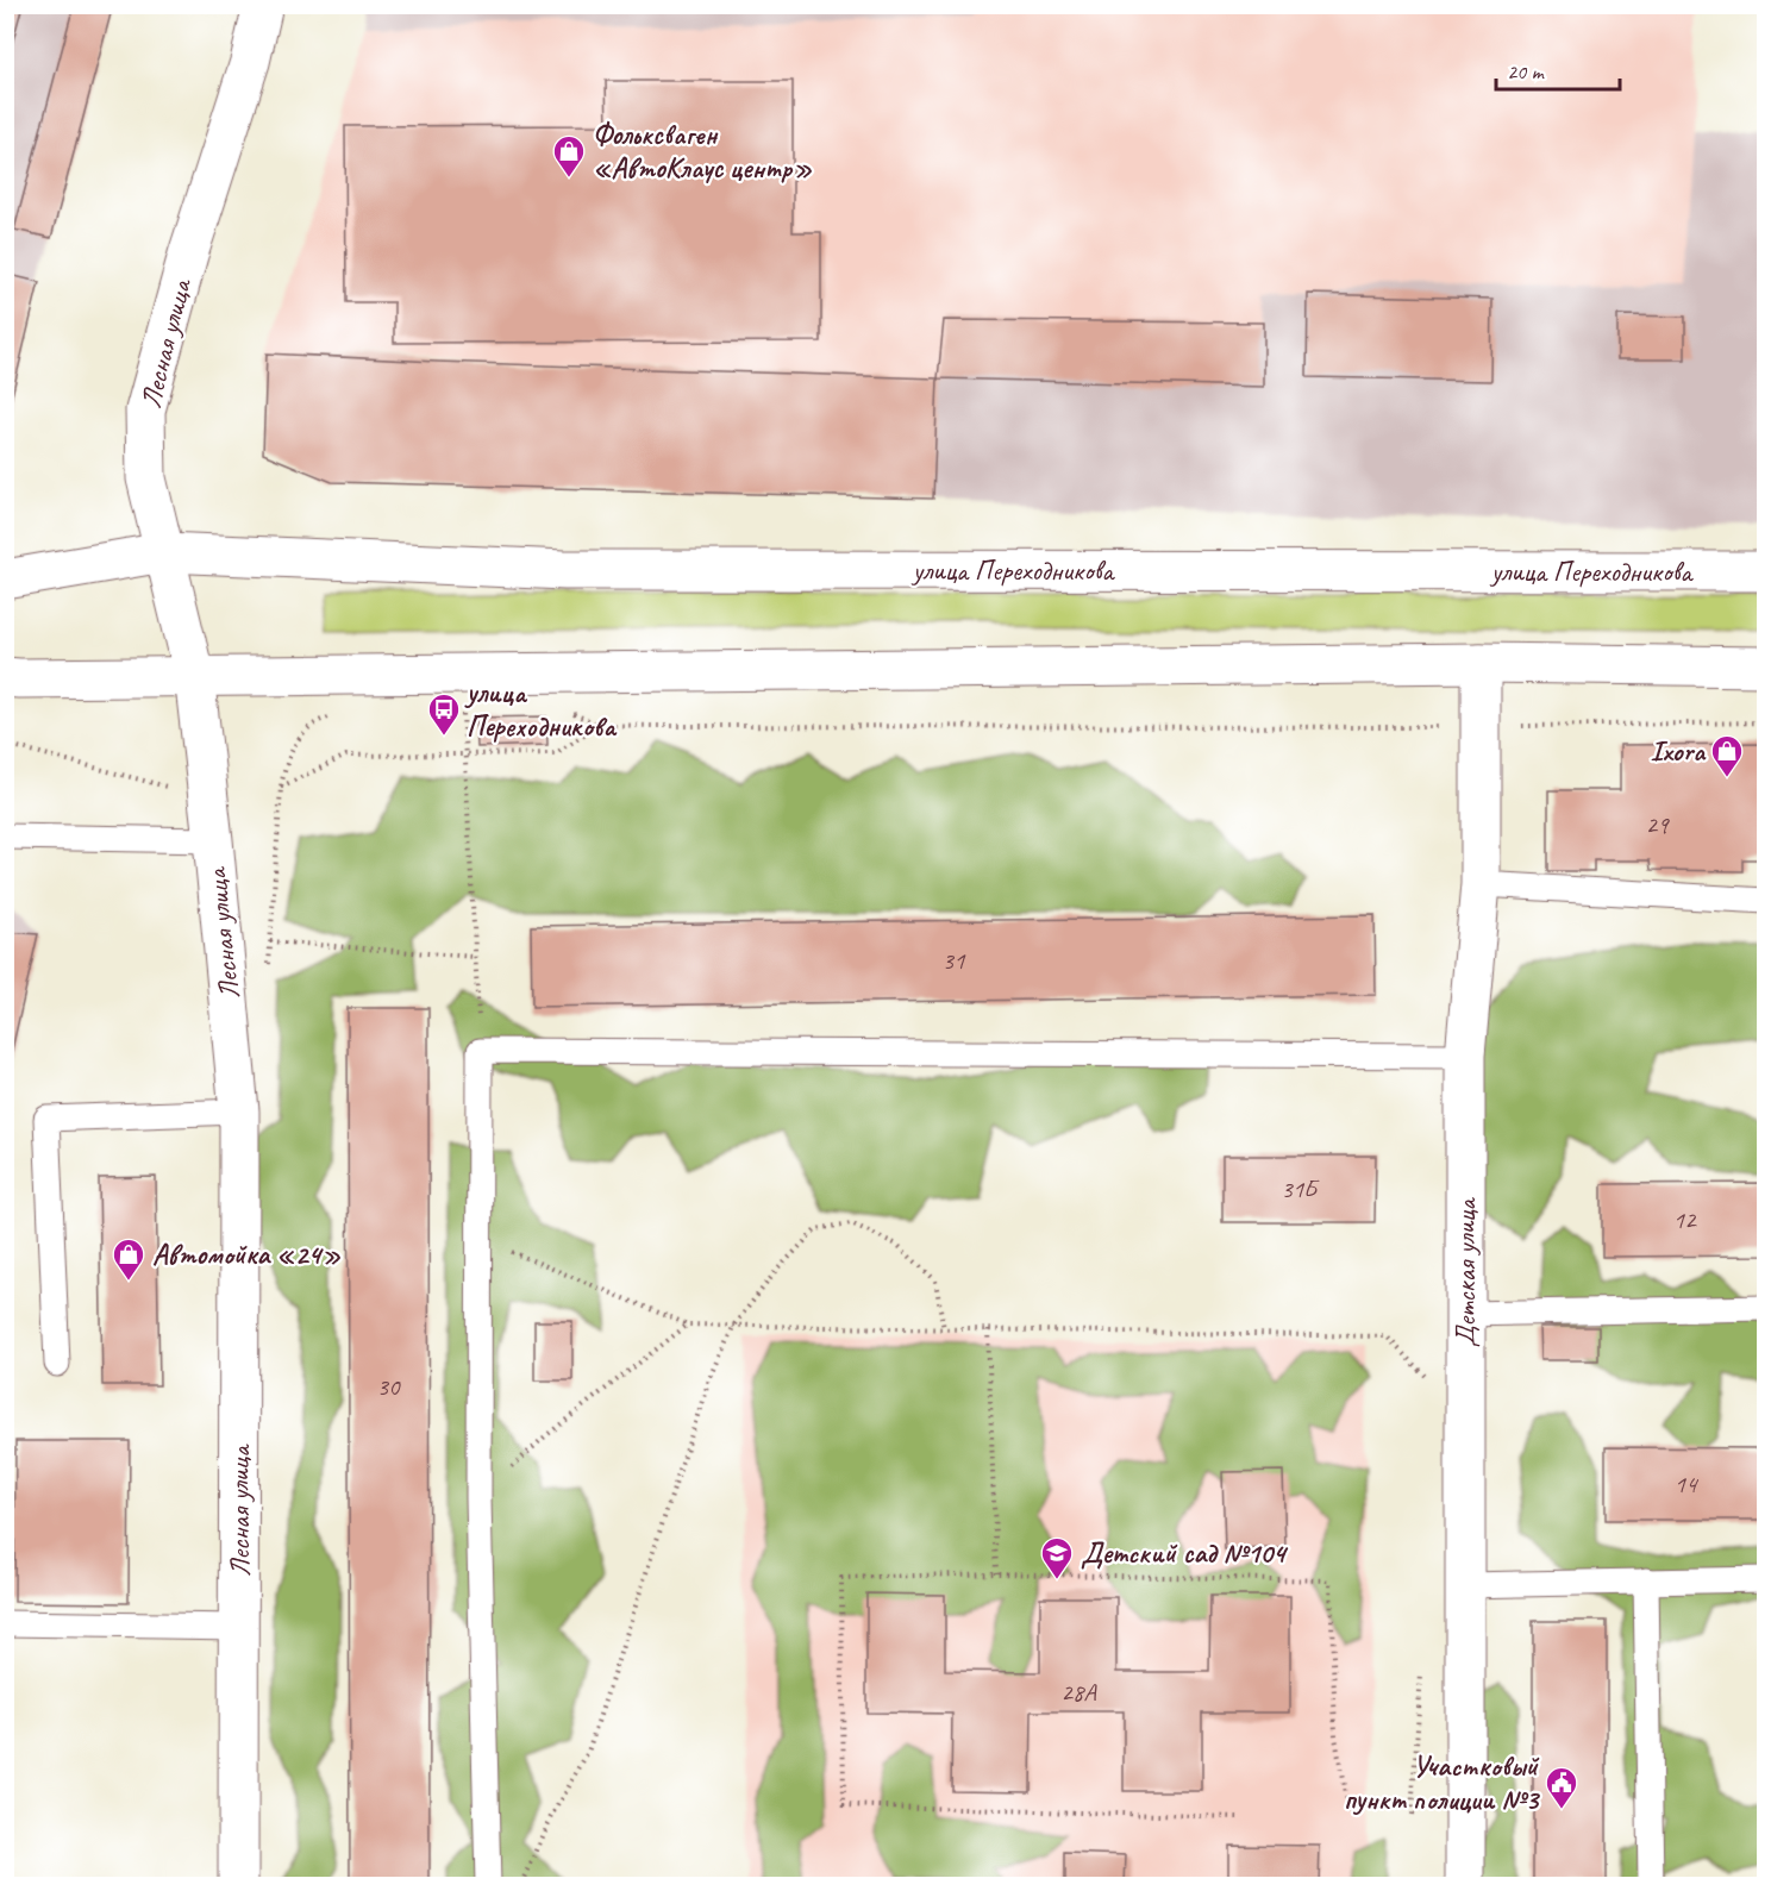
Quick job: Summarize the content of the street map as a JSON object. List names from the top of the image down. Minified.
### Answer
{"streets":{"main road":["Лесная улица","улица Переходникова","Детская улица"]},"crossings":[["Лесная улица","улица Переходникова"]],"places":{"shop":["Фольксваген «АвтоКлаус центр»","Ixora","Автомойка «24»"],"bus stop":["улица Переходникова"],"school or university":["Детский сад №104"],"public building":["Участковый пункт полиции №3"]},"house_numbers":["29","31","31Б","12","30","14","28А"],"scale_bar":"20 m"}
